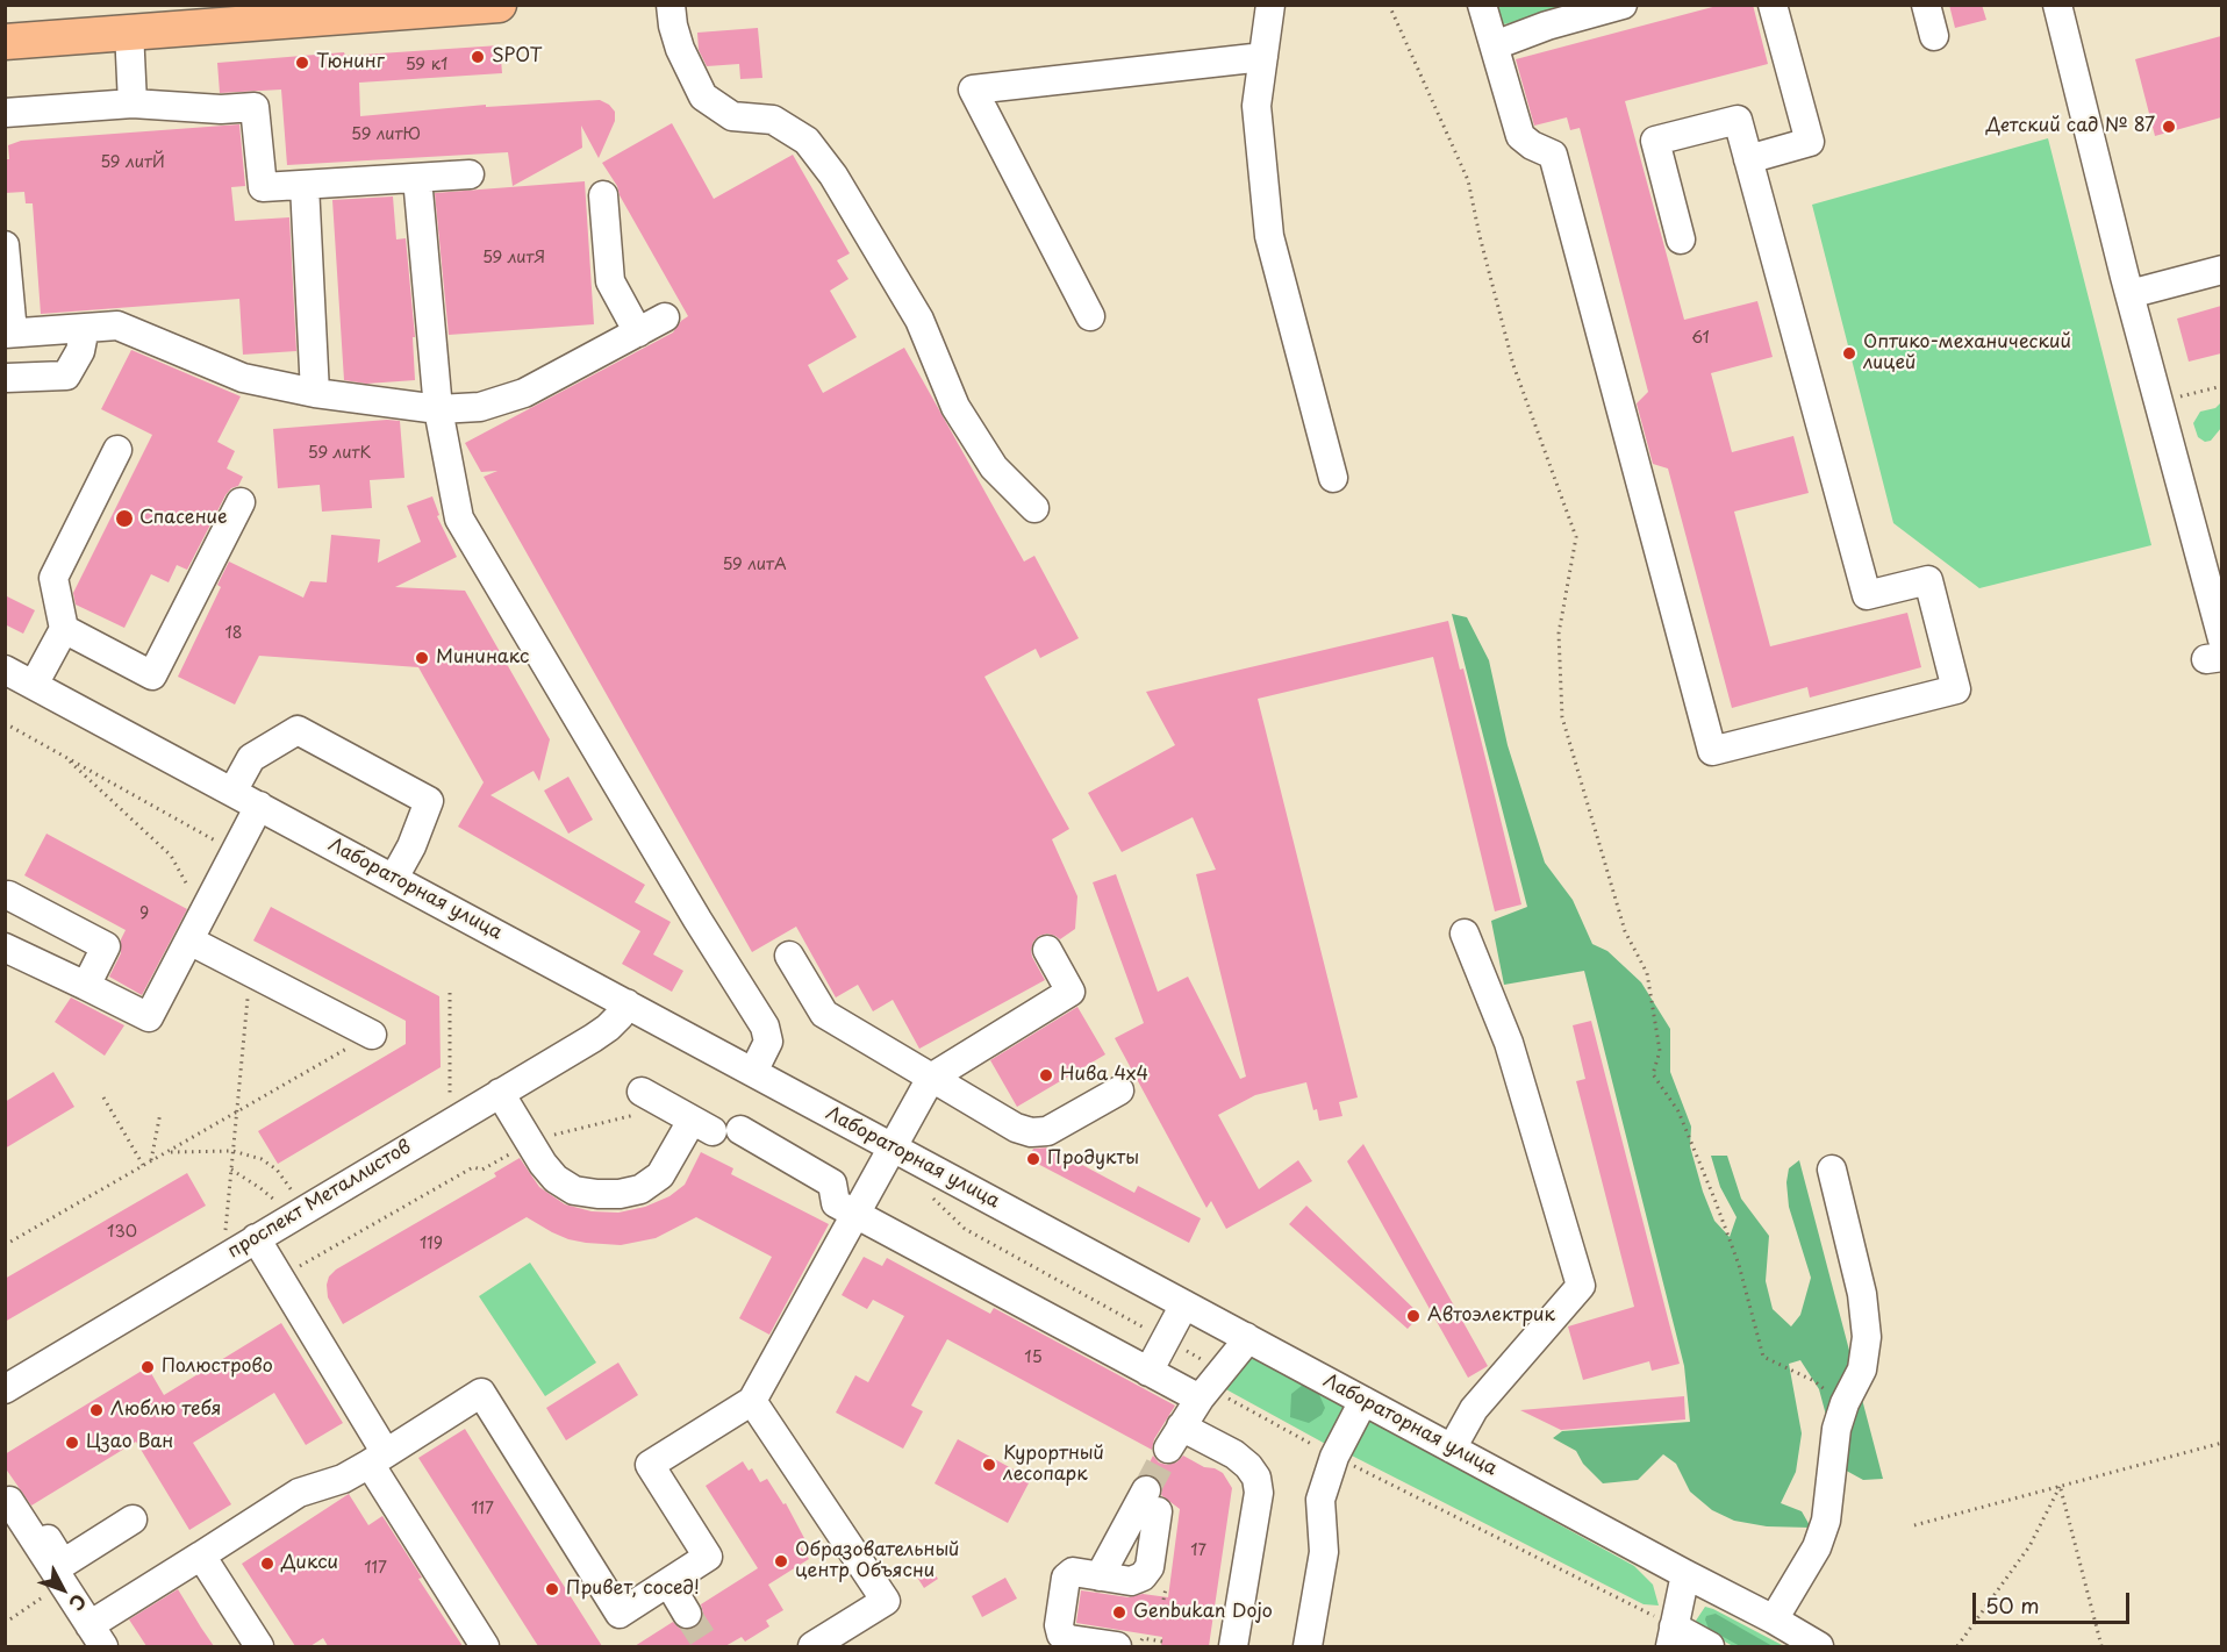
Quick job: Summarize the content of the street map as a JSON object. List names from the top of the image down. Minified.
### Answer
{"streets":{"street":["Лабораторная улица","проспект Металлистов"]},"crossings":[["Лабораторная улица","проспект Металлистов"]],"places":["SPOT","Тюнинг","Детский сад № 87","Оптико-механический лицей","Спасение","Мининакс","Нива 4х4","Продукты","Автоэлектрик","Полюстрово","Люблю тебя","Цзао Ван","Курортный лесопарк","Образовательный центр Объясни","Дикси","Привет, сосед!","Genbukan Dojo"],"house_numbers":["59 к1","59 литЮ","59 литЙ","59 литЯ","61","59 литК","59 литА","18","9","130","119","15","117","17","117"],"scale_bar":"50 m","north":"bottom right"}
